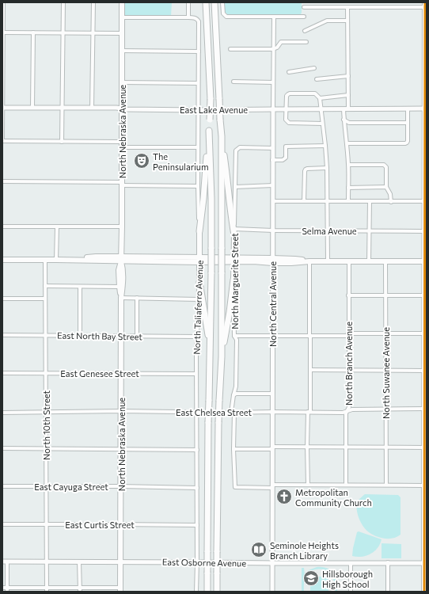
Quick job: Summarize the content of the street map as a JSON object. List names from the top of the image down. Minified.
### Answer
{"streets":{"main road":["North Nebraska Avenue","North Marguerite Street","North Taliaferro Avenue"],"street":["East Lake Avenue","Selma Avenue","North Central Avenue","East North Bay Street","North Branch Avenue","East Genesee Street","North Suwanee Avenue","East Chelsea Street","North 10th Street","East Cayuga Street","East Curtis Street","East Osborne Avenue"]},"crossings":[["East Lake Avenue","North Nebraska Avenue"],["East Lake Avenue","North Central Avenue"],["East Lake Avenue","North Taliaferro Avenue"],["North Nebraska Avenue","East North Bay Street"],["North Nebraska Avenue","East Genesee Street"],["North Nebraska Avenue","East Chelsea Street"],["North Nebraska Avenue","East Cayuga Street"],["North Nebraska Avenue","East Curtis Street"],["North Nebraska Avenue","East Osborne Avenue"],["Selma Avenue","North Marguerite Street"],["Selma Avenue","North Central Avenue"],["North Marguerite Street","North Central Avenue"],["North Marguerite Street","East Chelsea Street"],["North Central Avenue","East Chelsea Street"],["North Central Avenue","East Osborne Avenue"],["North Taliaferro Avenue","East North Bay Street"],["North Taliaferro Avenue","East Genesee Street"],["North Taliaferro Avenue","East Chelsea Street"],["North Taliaferro Avenue","East Cayuga Street"],["North Taliaferro Avenue","East Curtis Street"],["North Taliaferro Avenue","East Osborne Avenue"],["East North Bay Street","North 10th Street"],["North Branch Avenue","East Chelsea Street"],["East Genesee Street","North 10th Street"],["North Suwanee Avenue","East Chelsea Street"],["East Chelsea Street","North 10th Street"],["North 10th Street","East Cayuga Street"],["North 10th Street","East Curtis Street"],["North 10th Street","East Osborne Avenue"]],"places":{"theatre":["The Peninsularium"],"church":["Metropolitan Community Church"],"library":["Seminole Heights Branch Library"],"school or university":["Hillsborough High School"]}}
